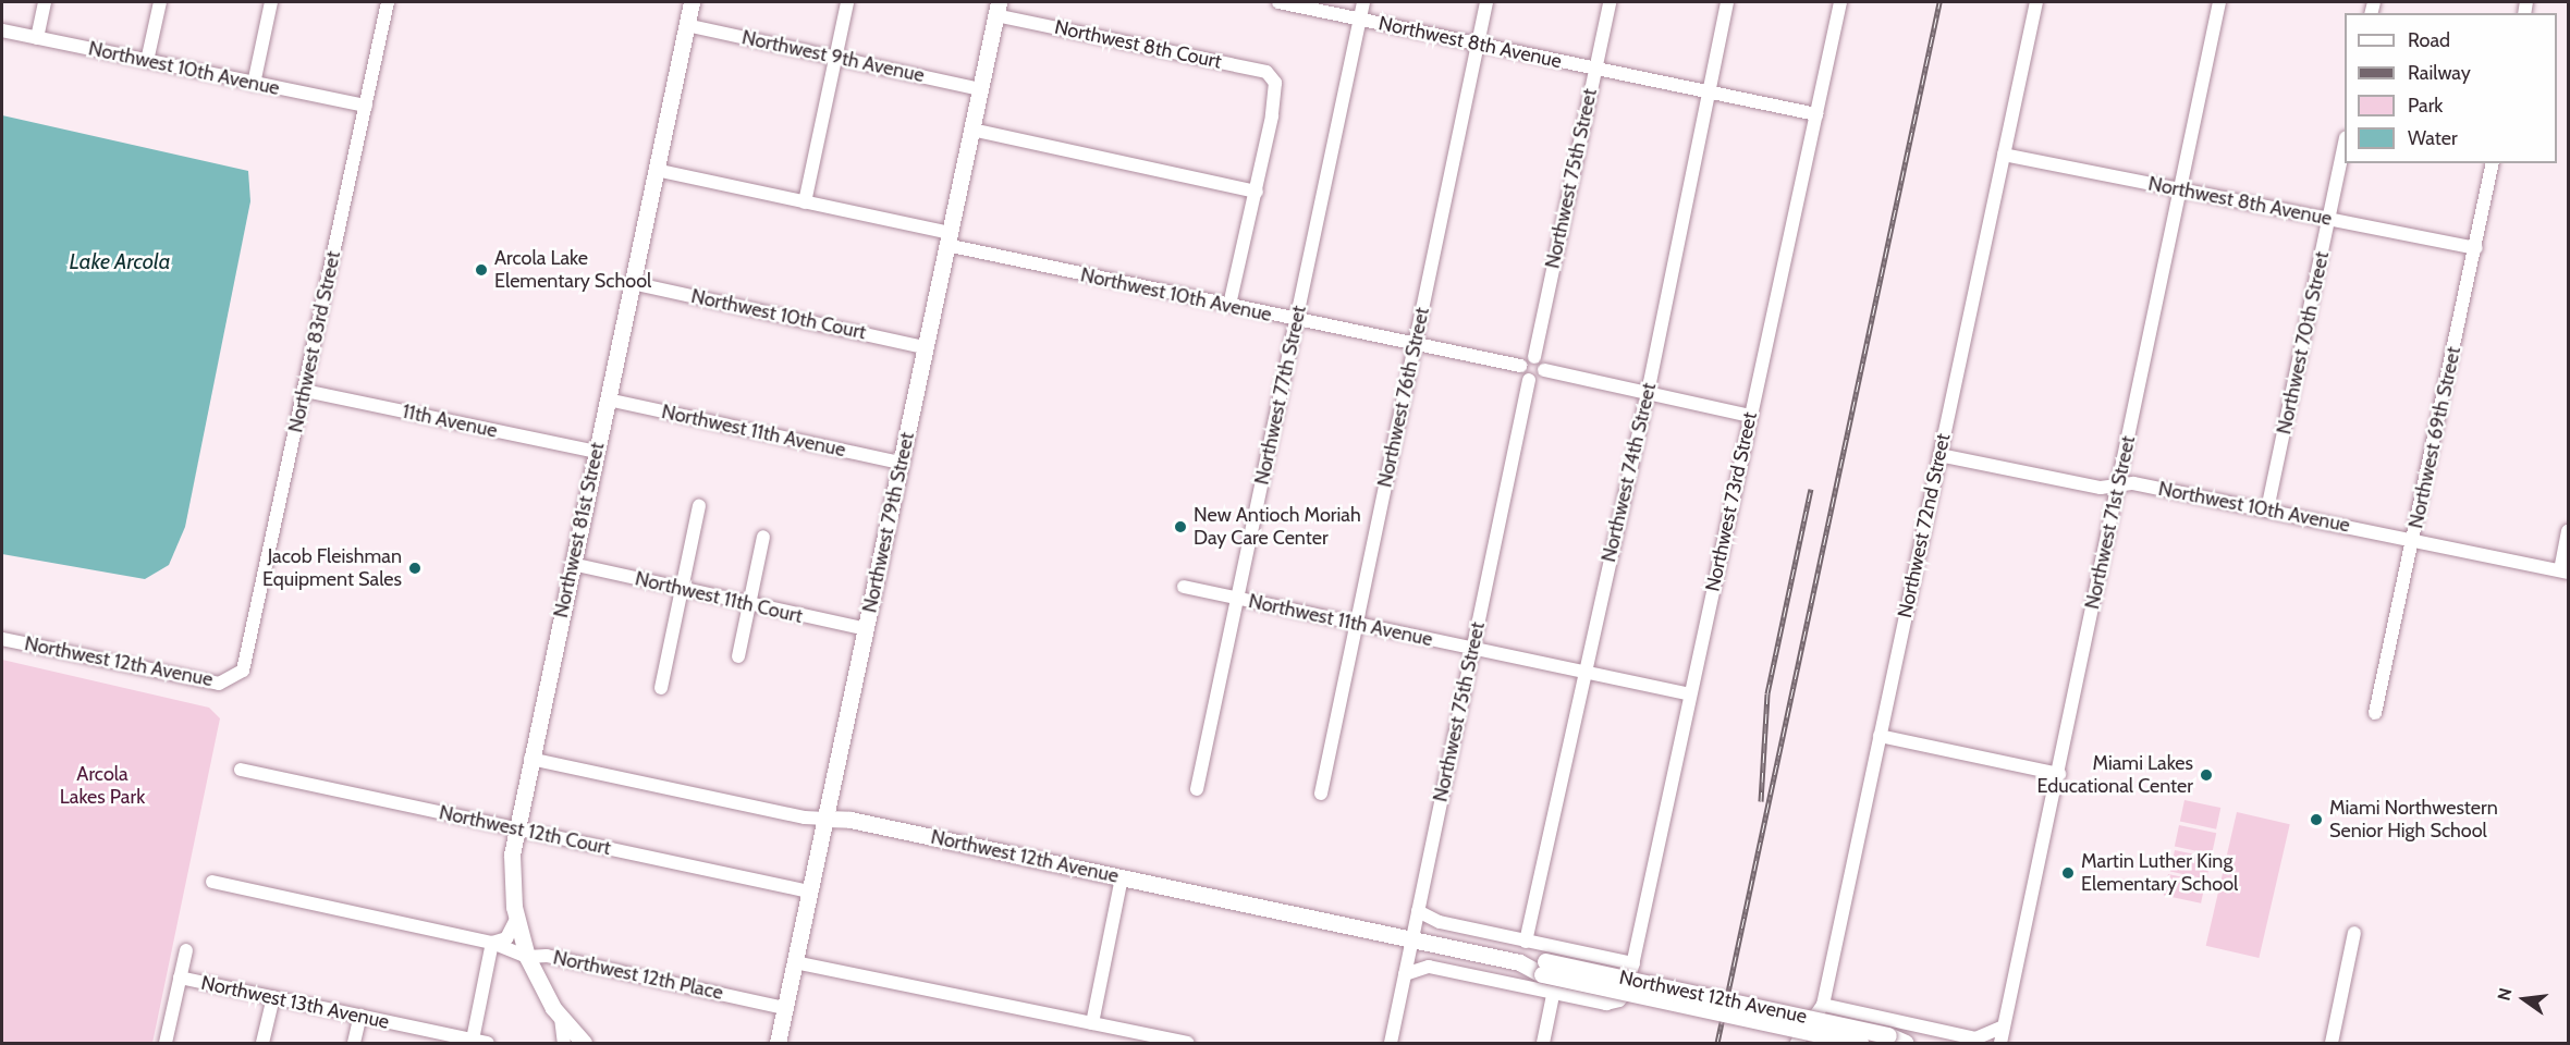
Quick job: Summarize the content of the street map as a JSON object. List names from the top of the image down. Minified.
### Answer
{"streets":{"main road":["Northwest 79th Street","Northwest 81st Street","Northwest 12th Avenue"],"street":["Northwest 8th Avenue","Northwest 8th Court","Northwest 9th Avenue","Northwest 10th Avenue","Northwest 75th Street","Northwest 10th Court","Northwest 83rd Street","Northwest 70th Street","Northwest 77th Street","Northwest 76th Street","11th Avenue","Northwest 11th Avenue","Northwest 69th Street","Northwest 74th Street","Northwest 73rd Street","Northwest 71st Street","Northwest 72nd Street","Northwest 11th Court","Northwest 12th Court","Northwest 12th Place","Northwest 13th Avenue"]},"crossings":[["Northwest 8th Avenue","Northwest 75th Street"],["Northwest 8th Avenue","Northwest 70th Street"],["Northwest 8th Avenue","Northwest 77th Street"],["Northwest 8th Avenue","Northwest 76th Street"],["Northwest 8th Avenue","Northwest 69th Street"],["Northwest 8th Avenue","Northwest 74th Street"],["Northwest 8th Avenue","Northwest 73rd Street"],["Northwest 8th Avenue","Northwest 71st Street"],["Northwest 8th Avenue","Northwest 72nd Street"],["Northwest 8th Court","Northwest 79th Street"],["Northwest 9th Avenue","Northwest 79th Street"],["Northwest 9th Avenue","Northwest 81st Street"],["Northwest 10th Avenue","Northwest 75th Street"],["Northwest 10th Avenue","Northwest 83rd Street"],["Northwest 10th Avenue","Northwest 70th Street"],["Northwest 10th Avenue","Northwest 77th Street"],["Northwest 10th Avenue","Northwest 76th Street"],["Northwest 10th Avenue","Northwest 69th Street"],["Northwest 10th Avenue","Northwest 79th Street"],["Northwest 10th Avenue","Northwest 71st Street"],["Northwest 10th Avenue","Northwest 72nd Street"],["Northwest 10th Avenue","Northwest 81st Street"],["Northwest 75th Street","Northwest 11th Avenue"],["Northwest 75th Street","Northwest 12th Avenue"],["Northwest 10th Court","Northwest 79th Street"],["Northwest 10th Court","Northwest 81st Street"],["Northwest 83rd Street","11th Avenue"],["Northwest 83rd Street","Northwest 12th Avenue"],["Northwest 77th Street","Northwest 11th Avenue"],["Northwest 76th Street","Northwest 11th Avenue"],["11th Avenue","Northwest 81st Street"],["Northwest 11th Avenue","Northwest 74th Street"],["Northwest 11th Avenue","Northwest 73rd Street"],["Northwest 11th Avenue","Northwest 79th Street"],["Northwest 11th Avenue","Northwest 81st Street"],["Northwest 74th Street","Northwest 12th Avenue"],["Northwest 73rd Street","Northwest 12th Avenue"],["Northwest 79th Street","Northwest 11th Court"],["Northwest 79th Street","Northwest 12th Avenue"],["Northwest 79th Street","Northwest 12th Court"],["Northwest 79th Street","Northwest 12th Place"],["Northwest 71st Street","Northwest 12th Avenue"],["Northwest 72nd Street","Northwest 12th Avenue"],["Northwest 81st Street","Northwest 11th Court"],["Northwest 81st Street","Northwest 12th Avenue"],["Northwest 81st Street","Northwest 12th Court"],["Northwest 81st Street","Northwest 12th Place"]],"water":["Lake Arcola"],"parks":["Arcola Lakes Park"],"places":["Arcola Lake Elementary School","New Antioch Moriah Day Care Center","Jacob Fleishman Equipment Sales","Miami Lakes Educational Center","Miami Northwestern Senior High School","Martin Luther King Elementary School"],"legend":["Road","Railway","Park","Water"],"north":"left"}
